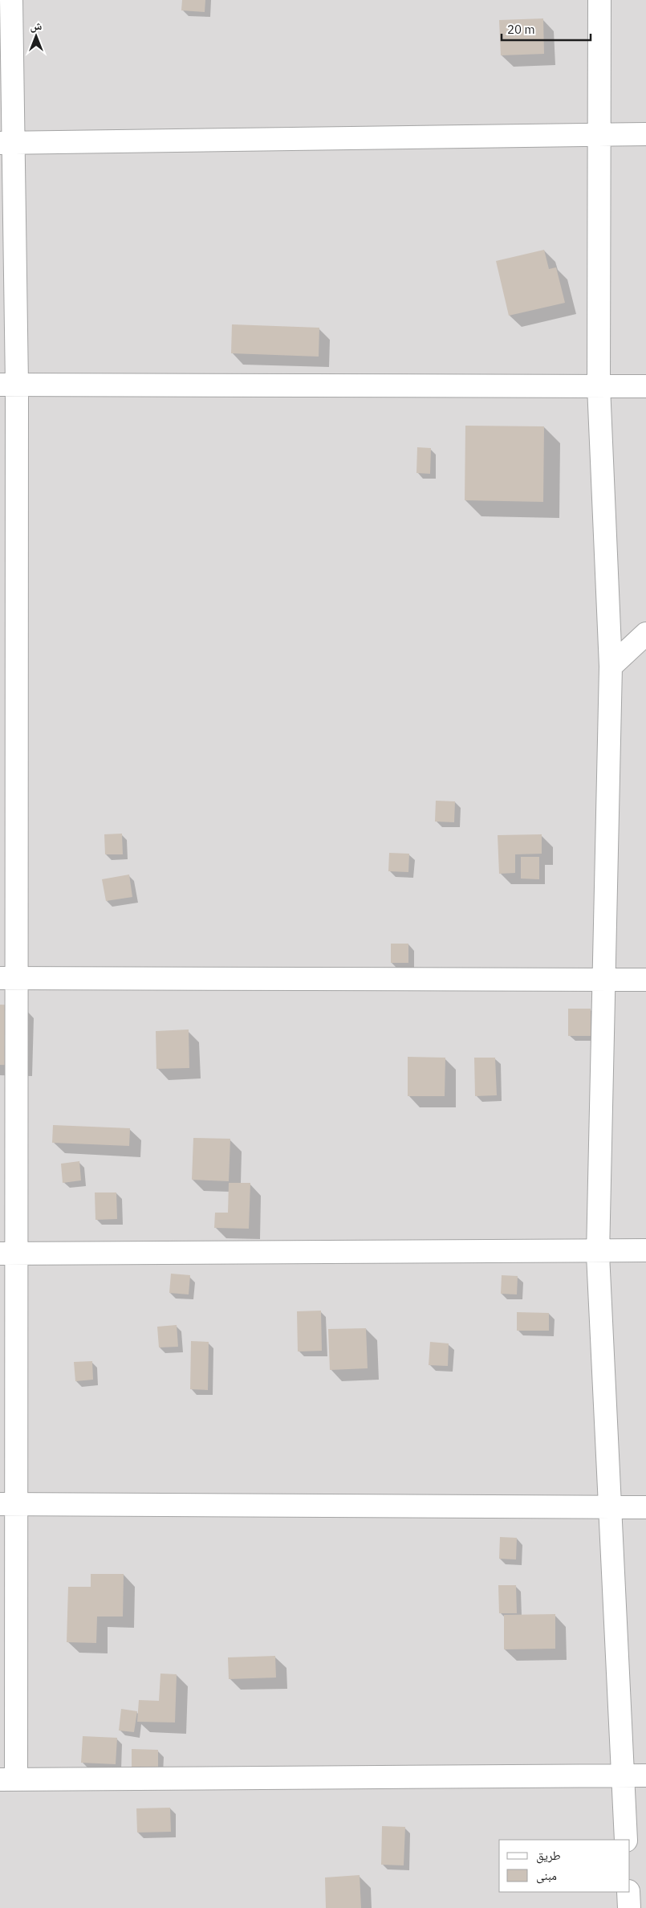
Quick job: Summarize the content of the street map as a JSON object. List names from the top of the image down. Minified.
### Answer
{"legend":["طريق","مبنى"],"scale_bar":"20 m","north":"top"}
